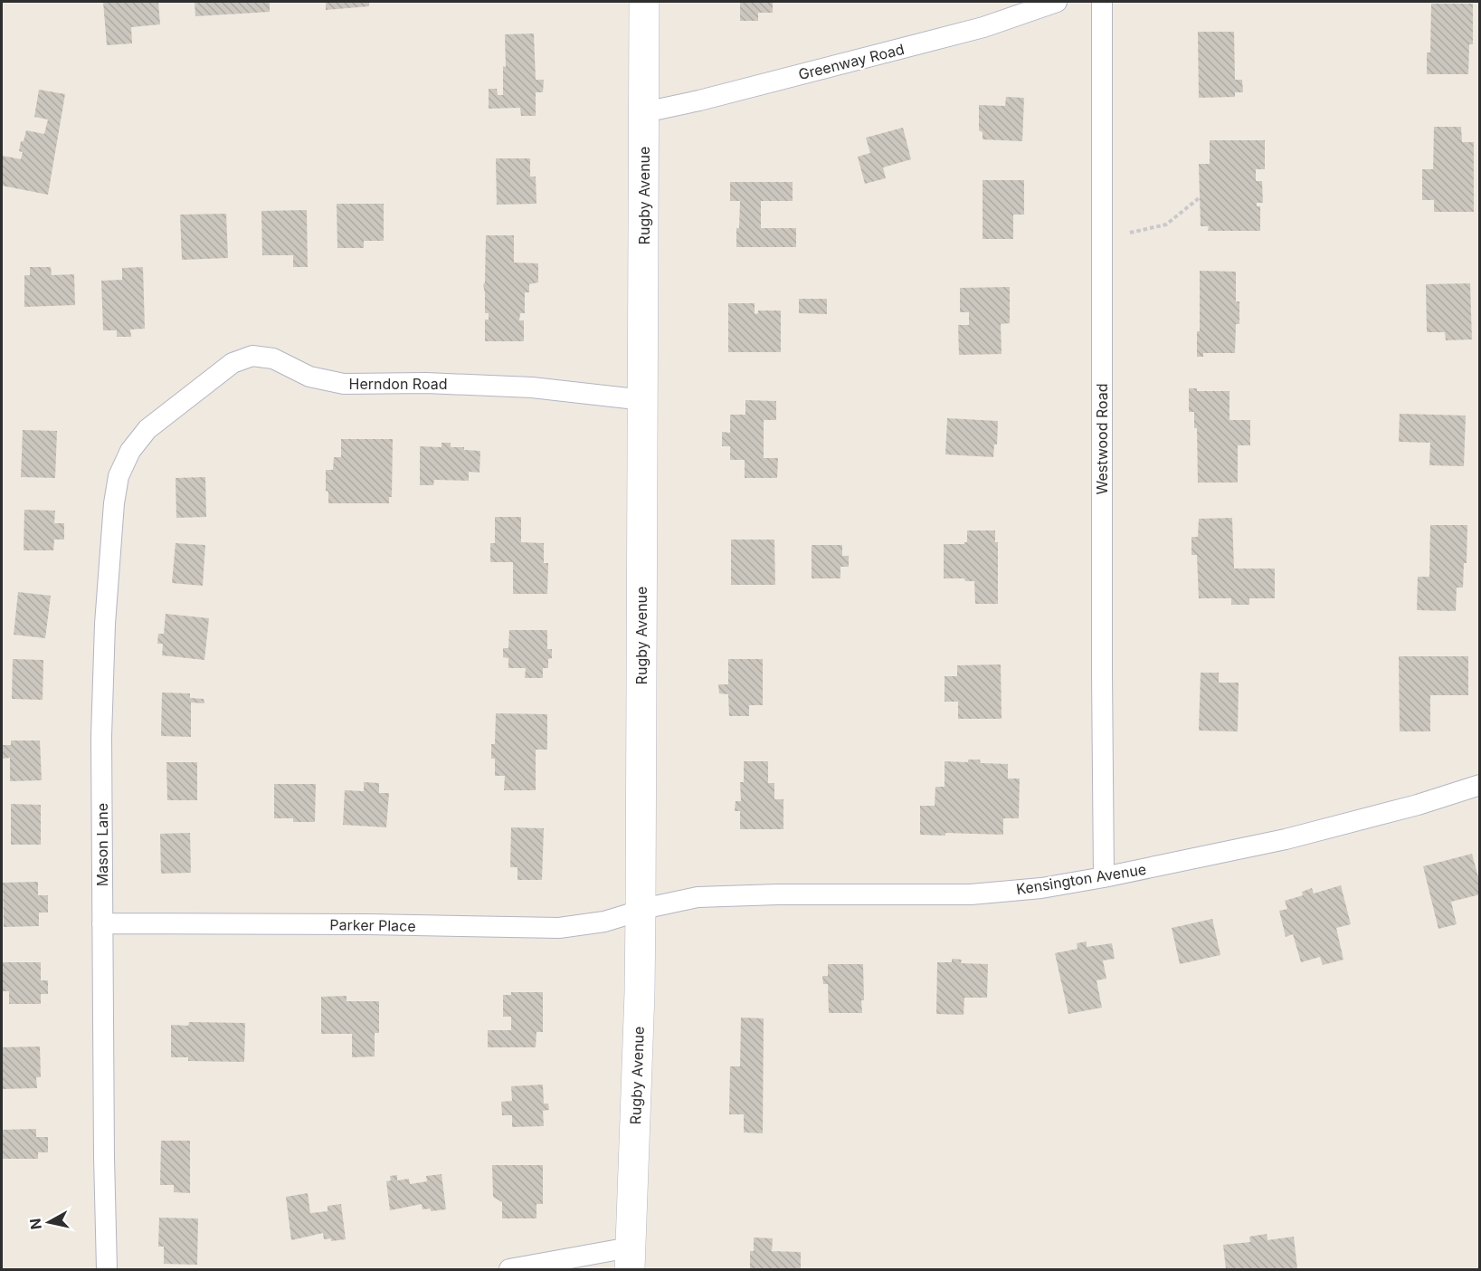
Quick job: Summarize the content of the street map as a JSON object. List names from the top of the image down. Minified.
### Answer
{"streets":{"street":["Greenway Road","Rugby Avenue","Herndon Road","Westwood Road","Mason Lane","Kensington Avenue","Parker Place"]},"crossings":[["Greenway Road","Rugby Avenue"],["Rugby Avenue","Herndon Road"],["Rugby Avenue","Kensington Avenue"],["Rugby Avenue","Parker Place"],["Herndon Road","Mason Lane"],["Westwood Road","Kensington Avenue"],["Mason Lane","Parker Place"],["Kensington Avenue","Parker Place"]],"north":"left"}
